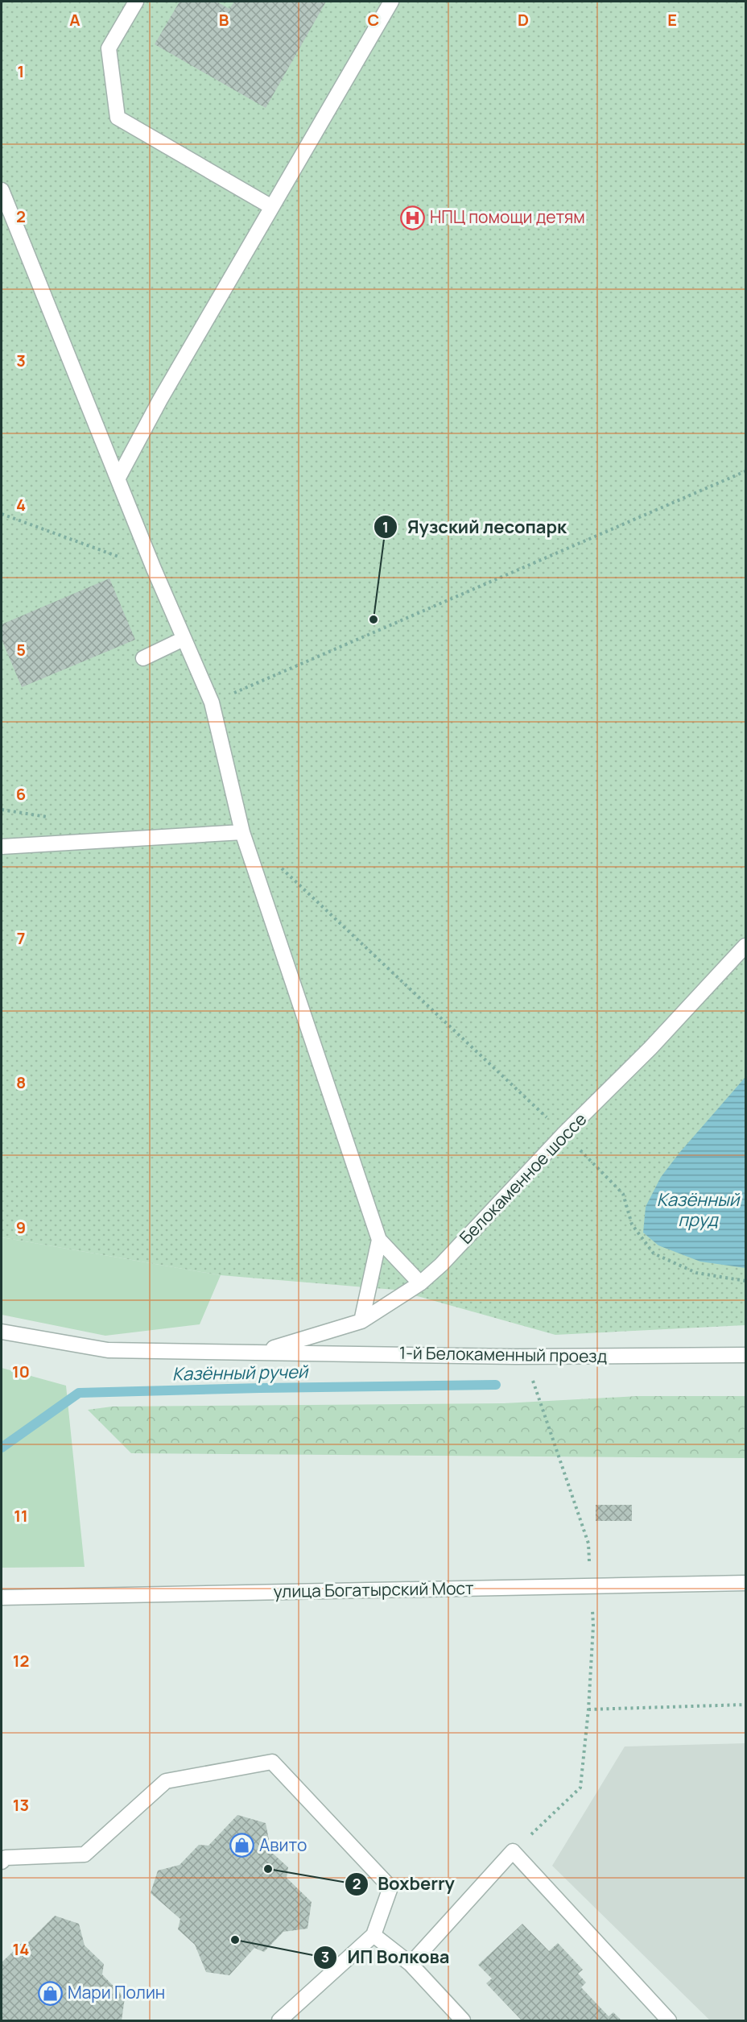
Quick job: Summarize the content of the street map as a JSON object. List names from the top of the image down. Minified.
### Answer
{"streets":{"street":["Белокаменное шоссе","1-й Белокаменный проезд","улица Богатырский Мост"]},"crossings":[["Белокаменное шоссе","1-й Белокаменный проезд"]],"water":["Казённый пруд","Казённый ручей"],"places":{"hospital":["НПЦ помощи детям"],"other":["Яузский лесопарк","Boxberry","ИП Волкова"],"shop":["Авито","Мари Полин"]},"grid":{"columns":["A","B","C","D","E"],"rows":["1","2","3","4","5","6","7","8","9","10","11","12","13","14"]}}
